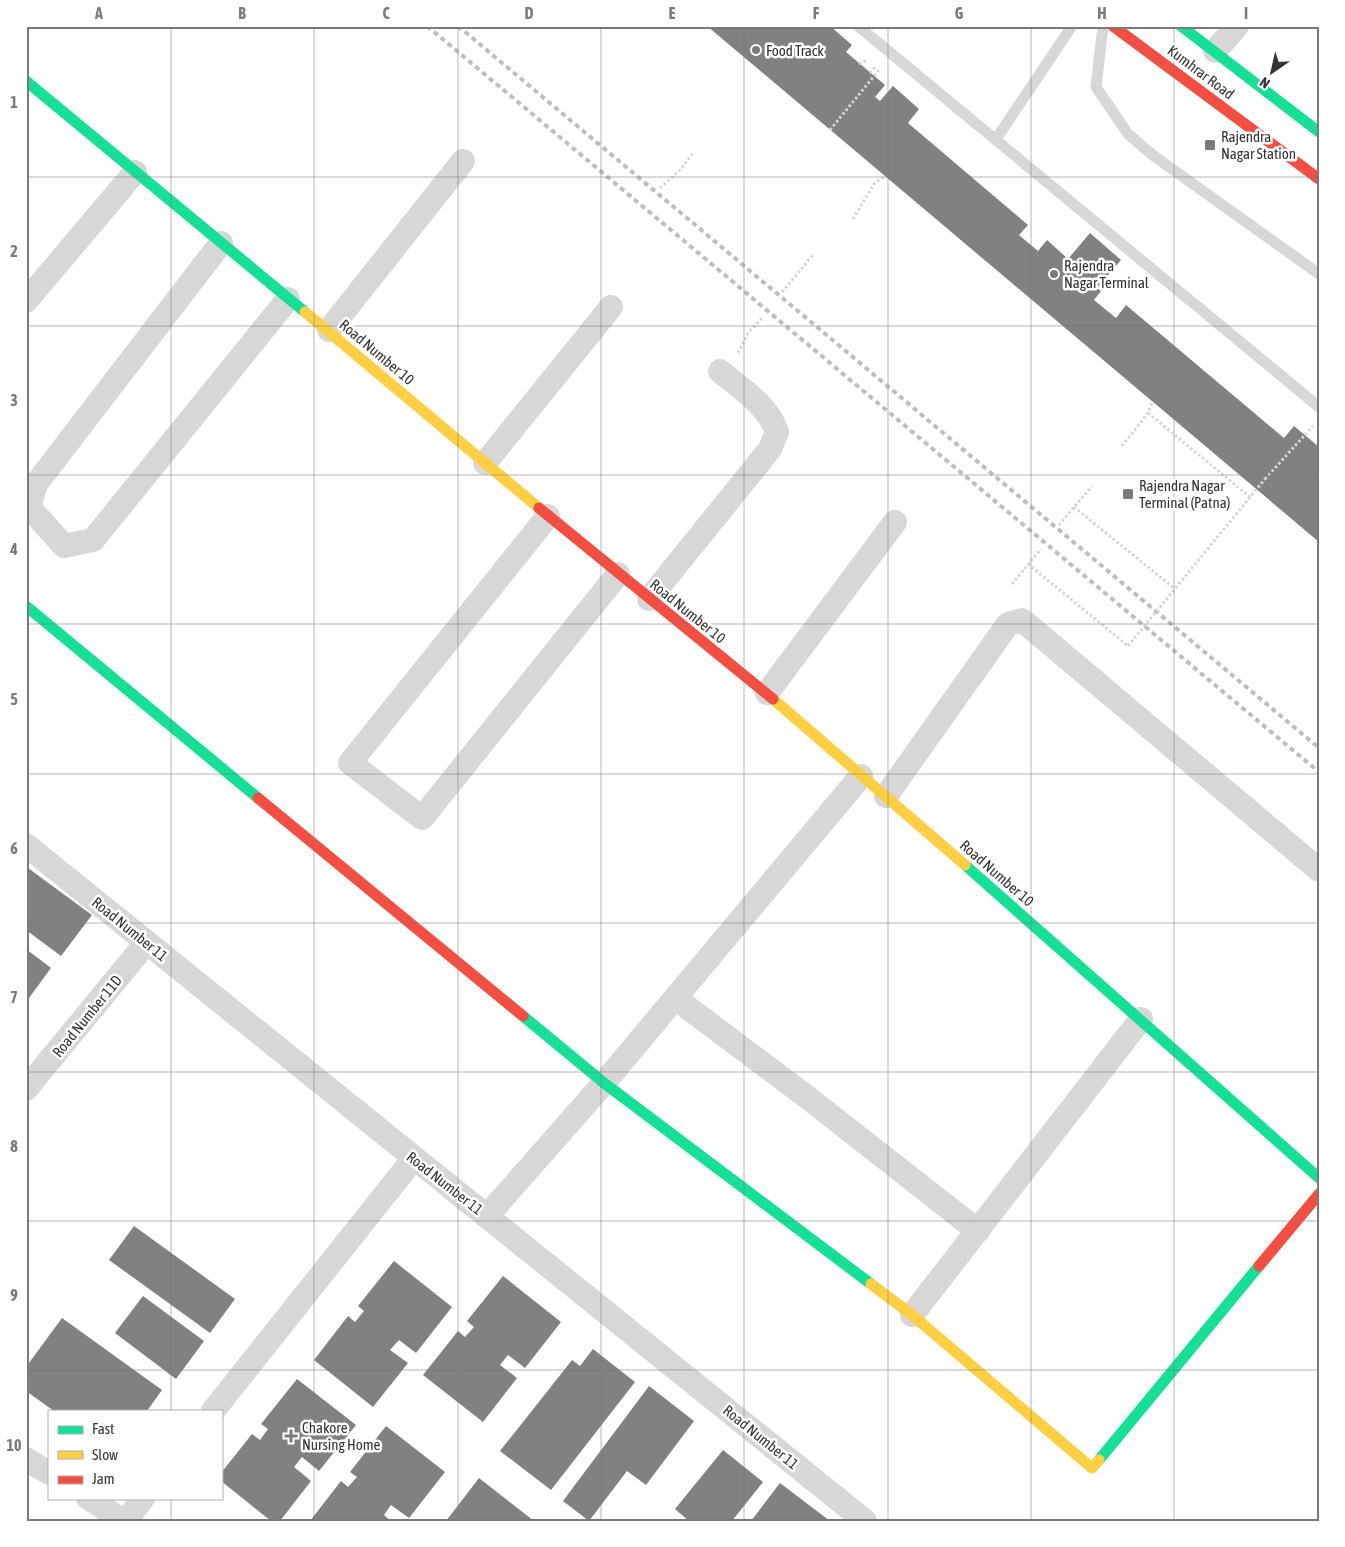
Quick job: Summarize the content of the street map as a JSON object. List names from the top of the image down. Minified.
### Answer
{"streets":{"main road":["Kumhrar Road","Road Number 10"],"street":["Road Number 11","Road Number 11D"]},"crossings":[["Road Number 11","Road Number 11D"]],"places":{"other":["Food Track","Rajendra Nagar Terminal"],"transit":["Rajendra Nagar Station","Rajendra Nagar Terminal (Patna)"],"health":["Chakore Nursing Home"]},"legend":["Fast","Slow","Jam"],"north":"bottom left","grid":{"columns":["A","B","C","D","E","F","G","H","I"],"rows":["1","2","3","4","5","6","7","8","9","10"]}}
